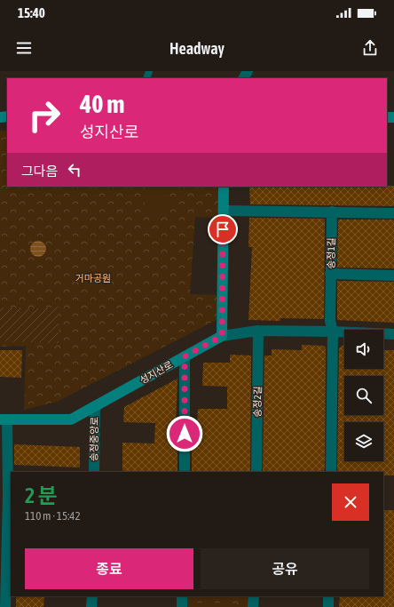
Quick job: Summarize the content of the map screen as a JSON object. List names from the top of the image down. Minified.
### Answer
{"streets":{"street":["송정1길","성지산로","송정2길","송정중앙로"]},"crossings":[["성지산로","송정중앙로"]],"parks":["거마공원"],"page":{"status":"15:40","header":"Headway","turn":["40 m","성지산로"],"then":"그다음","heading":["2 분","110 m · 15:42"],"buttons":["종료","공유"]}}
